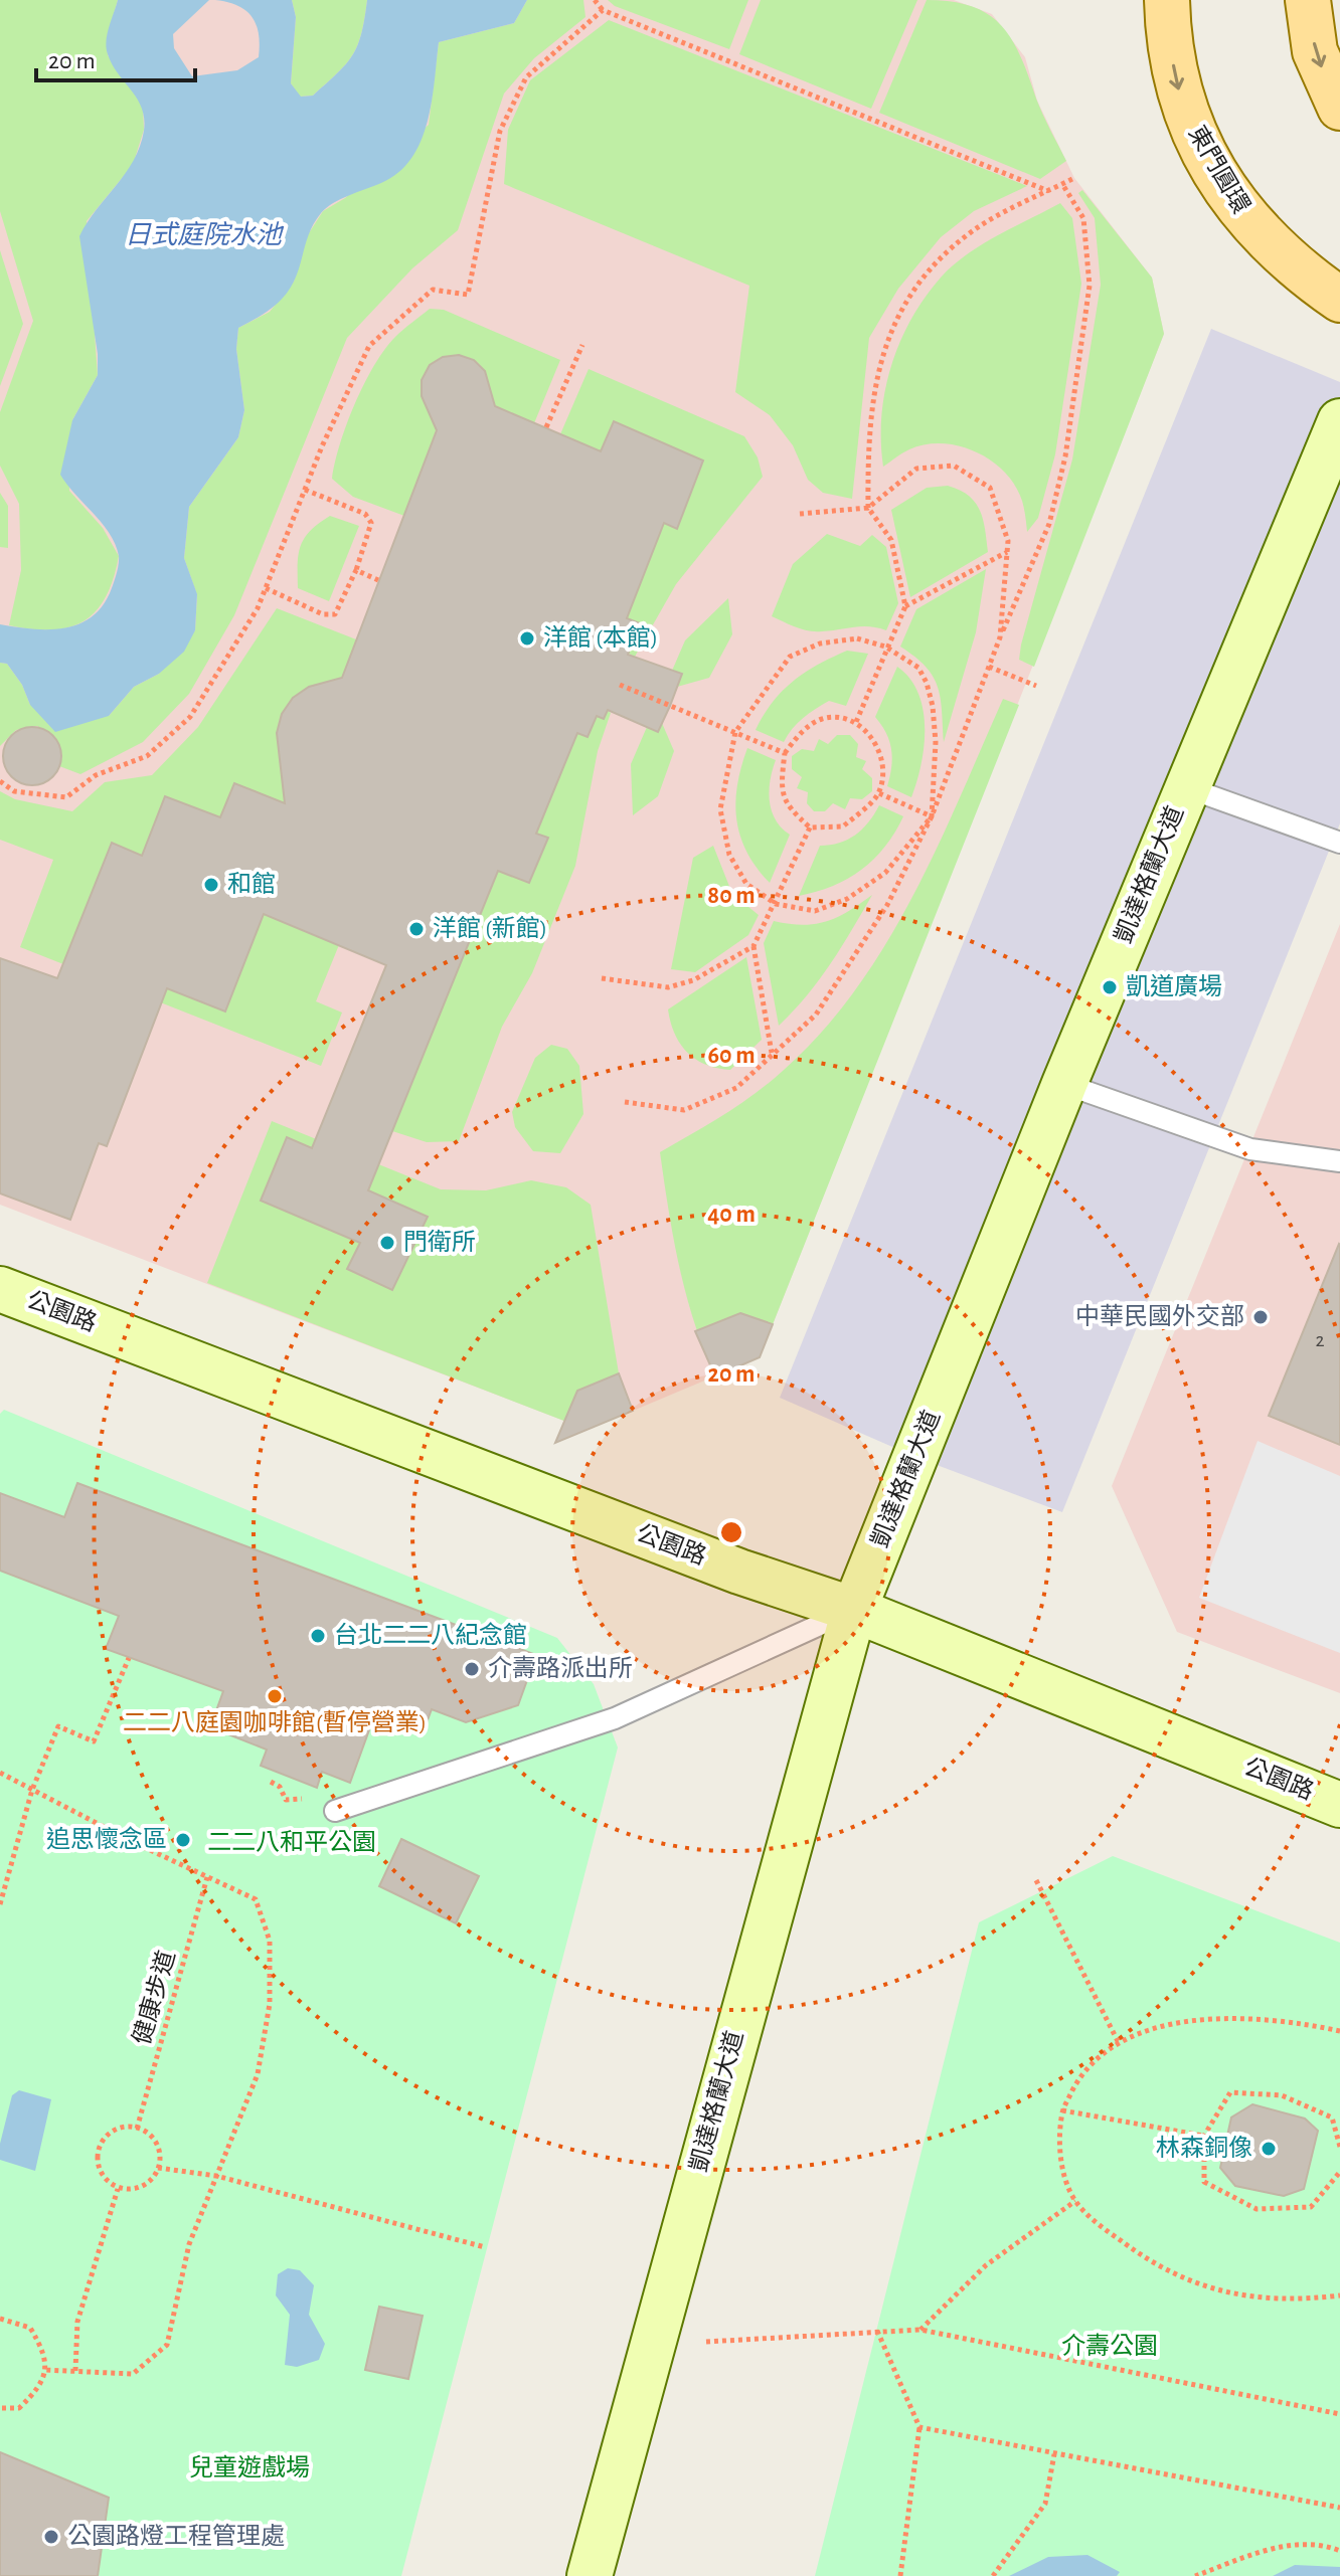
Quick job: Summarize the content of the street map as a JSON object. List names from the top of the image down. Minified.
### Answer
{"streets":{"main road":["東門圓環"],"street":["凱達格蘭大道","公園路"],"path":["健康步道"]},"crossings":[["凱達格蘭大道","公園路"]],"water":["日式庭院水池"],"parks":["二二八和平公園","介壽公園","兒童遊戲場"],"places":["洋館 (本館)","和館","洋館 (新館)","凱道廣場","門衛所","中華民國外交部","台北二二八紀念館","介壽路派出所","二二八庭園咖啡館(暫停營業)","追思懷念區","林森銅像","公園路燈工程管理處"],"house_numbers":["2"],"scale_bar":"20 m","rings":["80 m","60 m","40 m","20 m"]}
